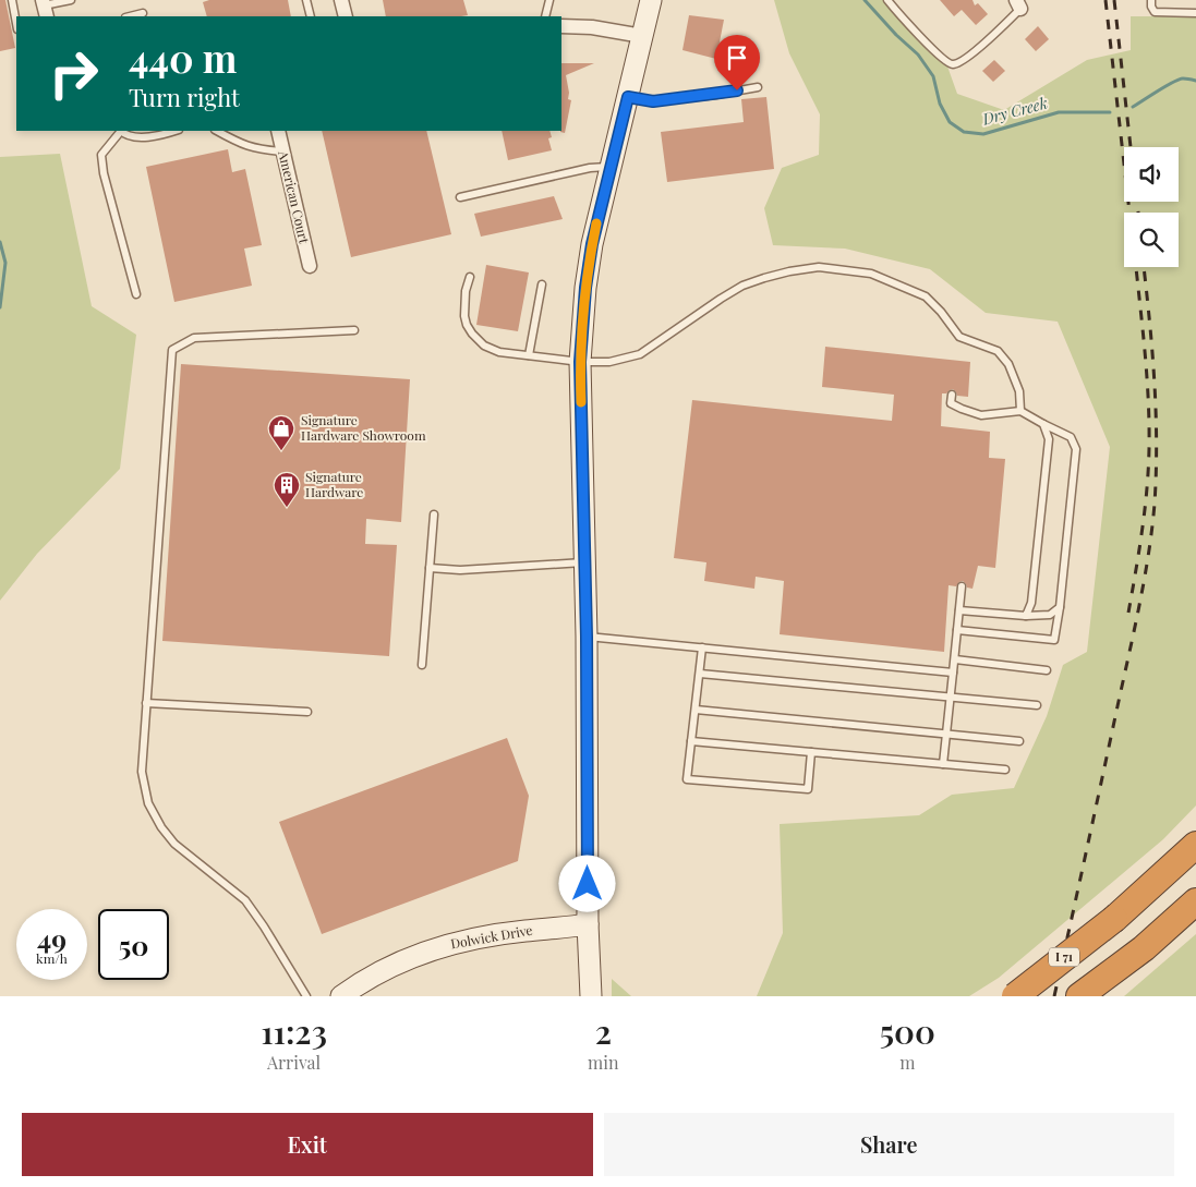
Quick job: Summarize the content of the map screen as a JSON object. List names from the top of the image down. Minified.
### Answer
{"streets":{"highway":["I 71"],"main road":["Dolwick Drive"],"street":["American Court"]},"water":["Dry Creek"],"places":{"shop":["Signature Hardware Showroom"],"building":["Signature Hardware"]},"page":{"turn":["440 m","Turn right"],"speed":"49 km/h","limit":"50","eta":["11:23","Arrival","2","min","500","m"],"buttons":["Exit","Share"]}}
